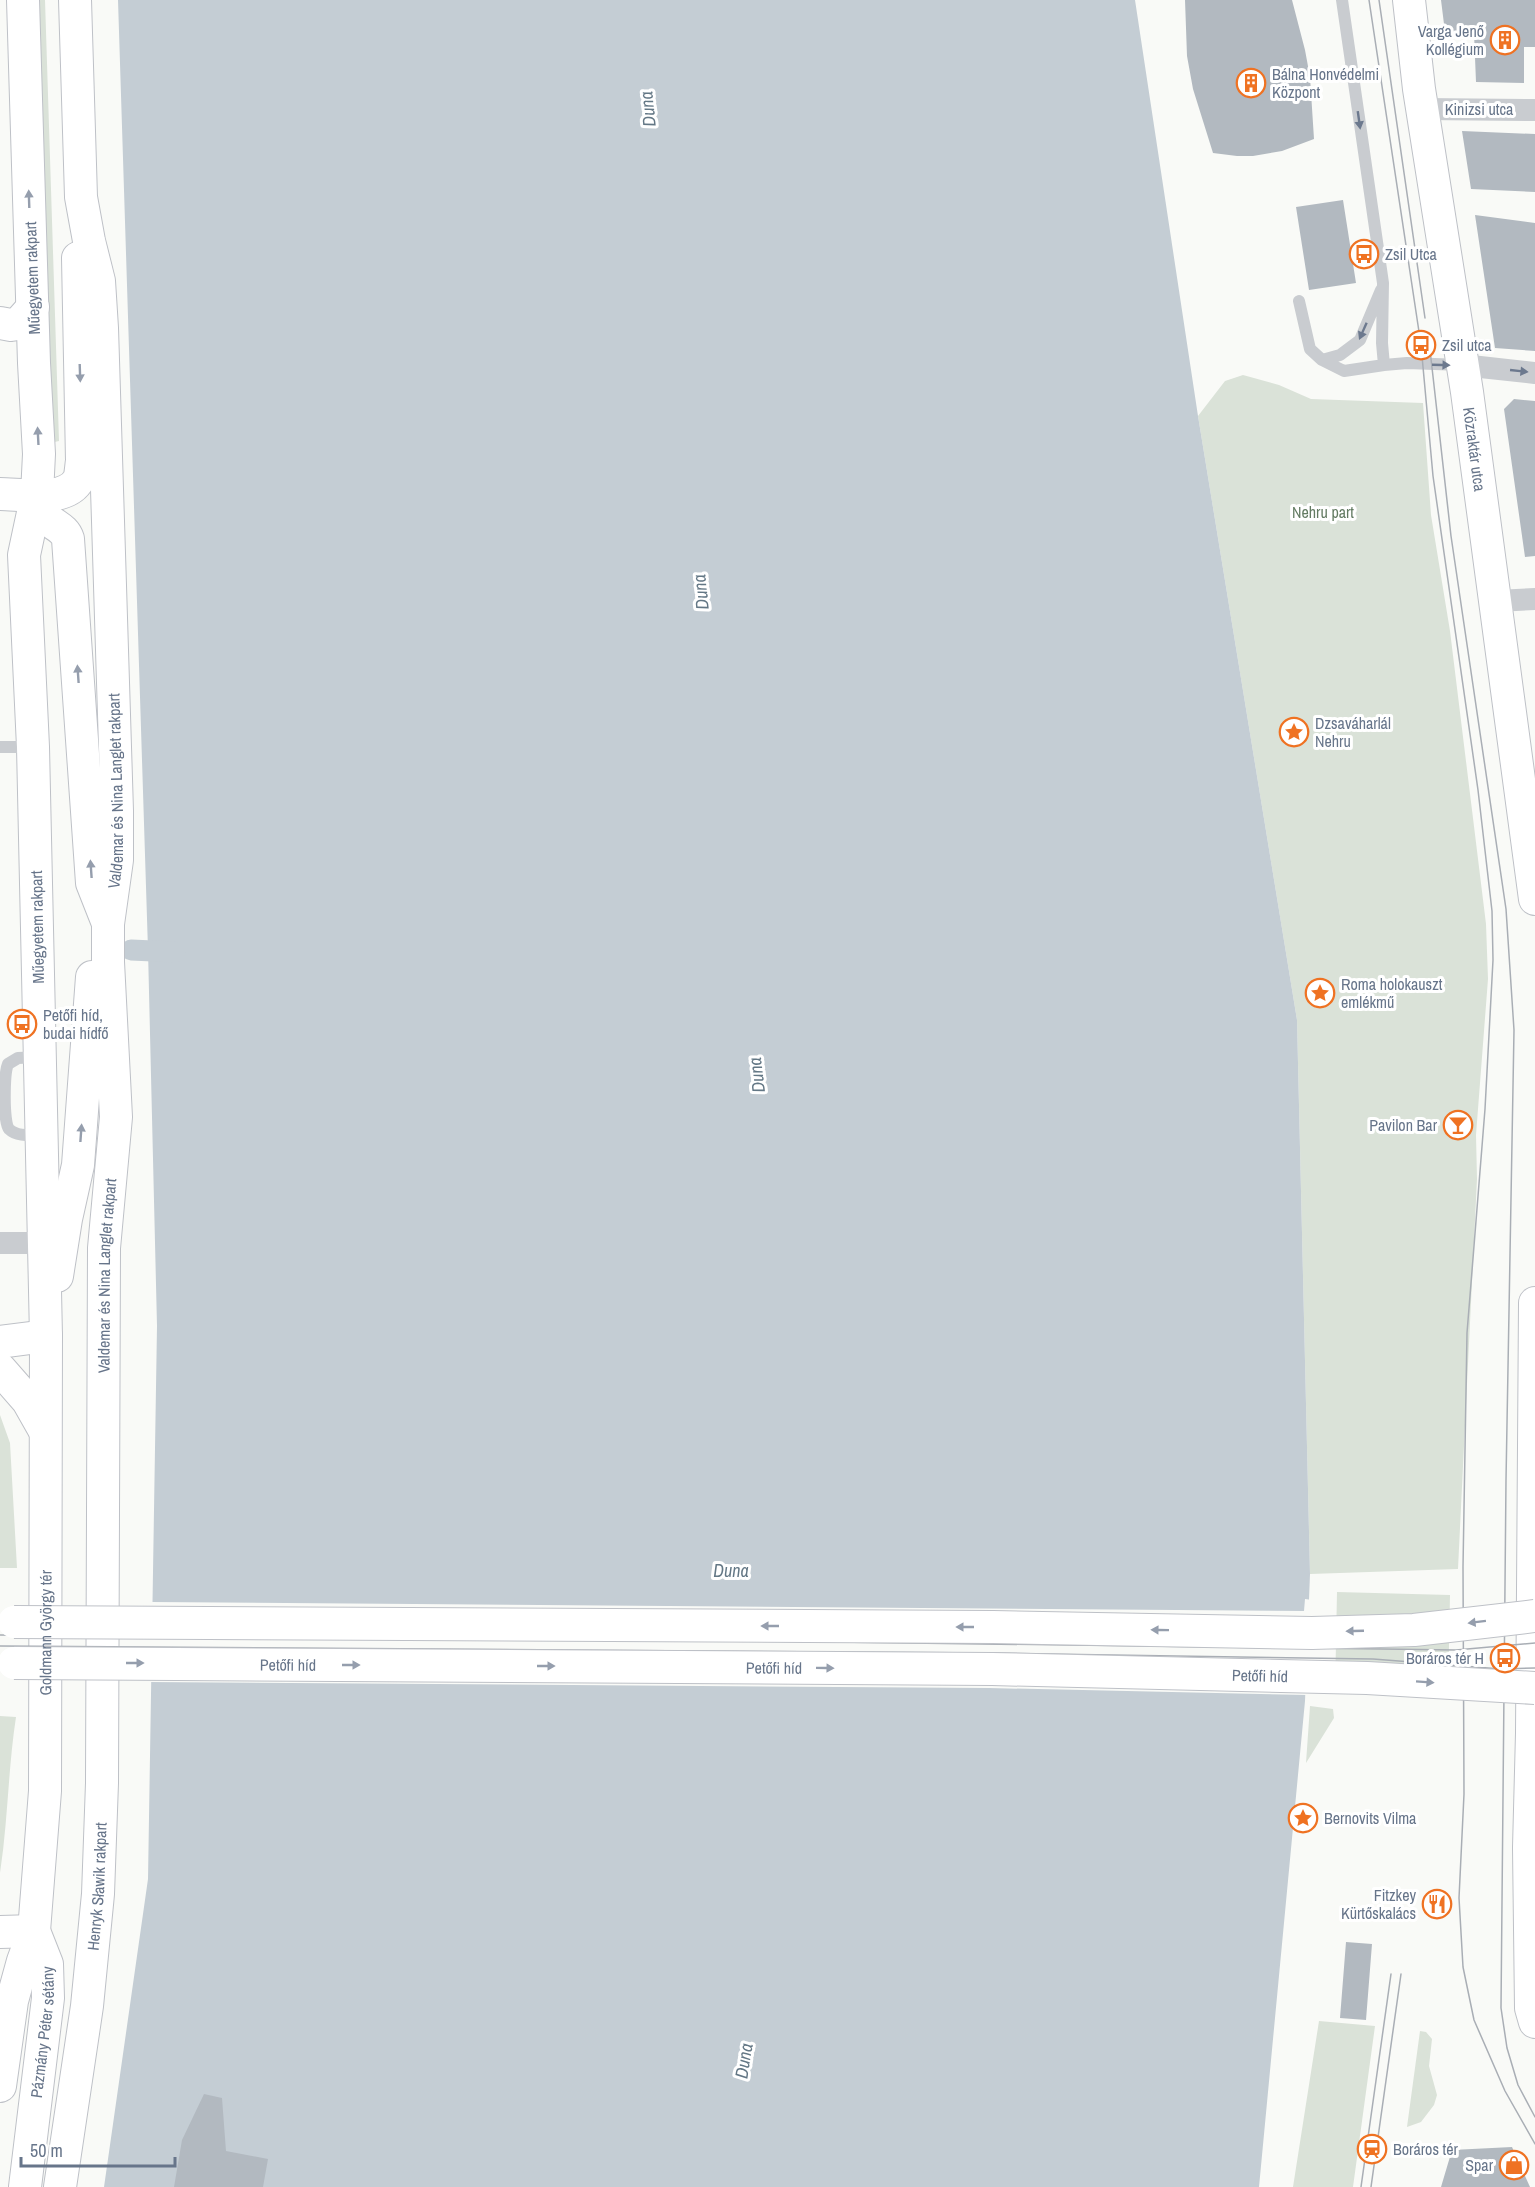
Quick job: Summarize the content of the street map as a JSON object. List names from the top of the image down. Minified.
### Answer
{"streets":{"main road":["Műegyetem rakpart","Közraktár utca","Valdemar és Nina Langlet rakpart","Goldmann György tér","Petőfi híd","Henryk Sławik rakpart","Pázmány Péter sétány"],"street":["Kinizsi utca"]},"crossings":[["Kinizsi utca","Közraktár utca"],["Műegyetem rakpart","Goldmann György tér"],["Valdemar és Nina Langlet rakpart","Henryk Sławik rakpart"],["Goldmann György tér","Pázmány Péter sétány"]],"water":["Duna"],"parks":["Nehru part"],"places":{"building":["Varga Jenő Kollégium","Bálna Honvédelmi Központ"],"bus stop":["Zsil Utca","Zsil utca","Petőfi híd, budai hídfő","Boráros tér H"],"place":["Dzsaváharlál Nehru","Roma holokauszt emlékmű","Bernovits Vilma"],"bar":["Pavilon Bar"],"restaurant":["Fitzkey Kürtőskalács"],"station":["Boráros tér"],"shop":["Spar"]},"scale_bar":"50 m"}
